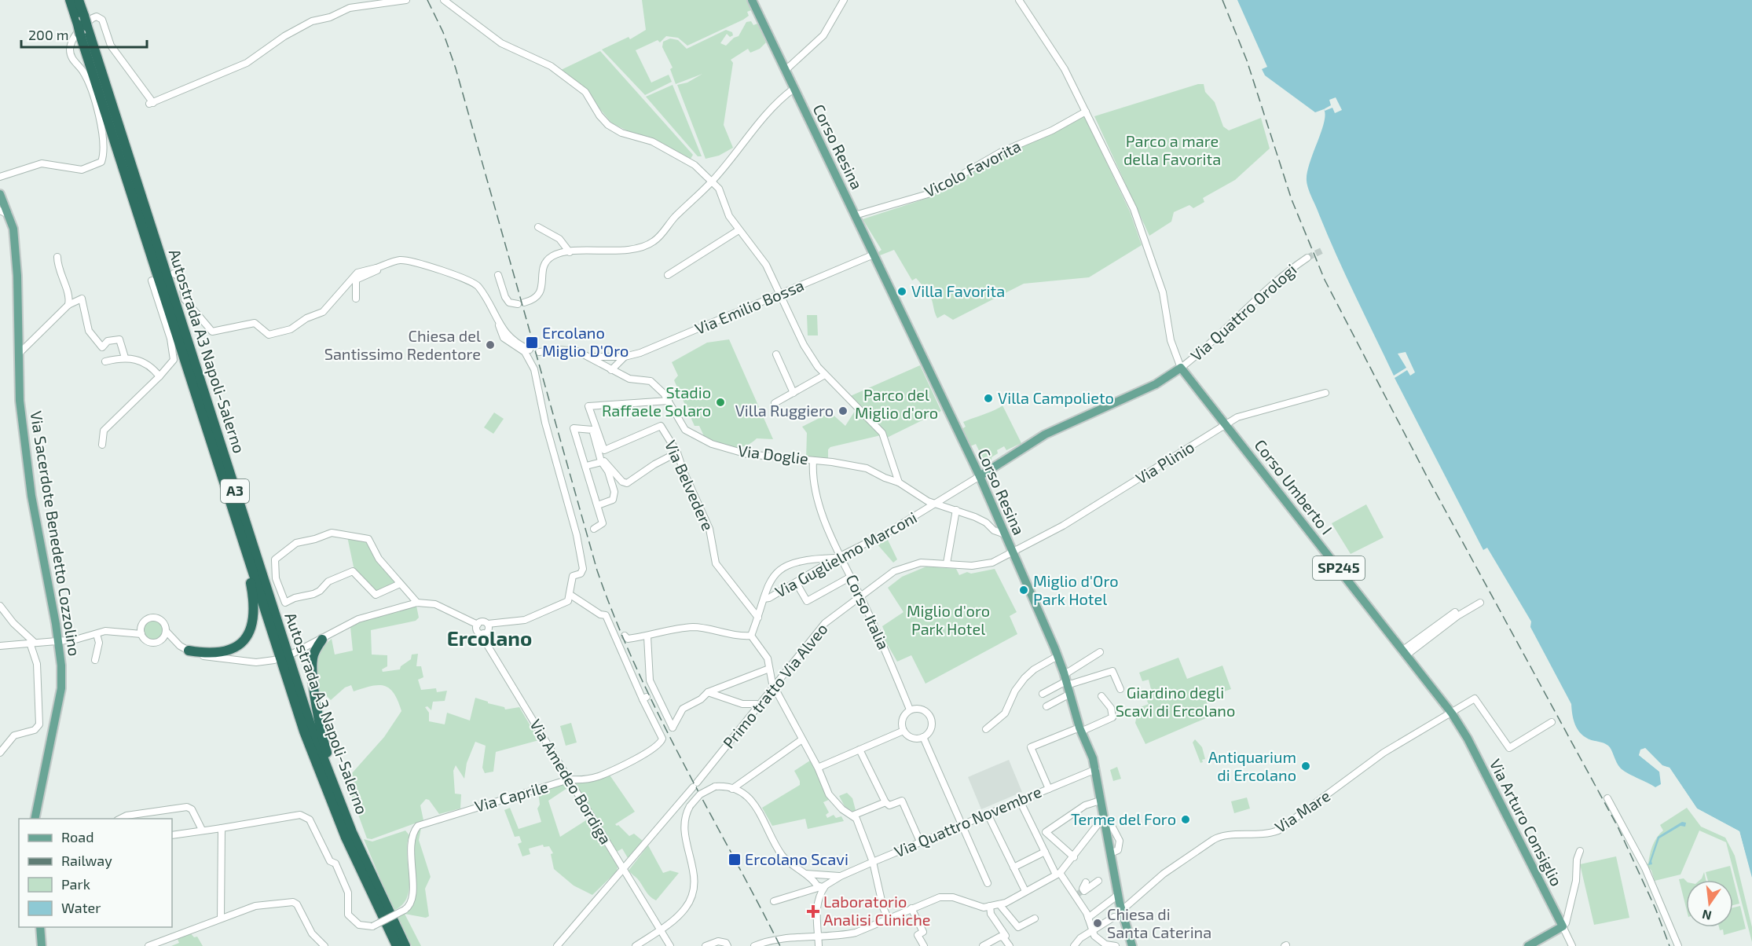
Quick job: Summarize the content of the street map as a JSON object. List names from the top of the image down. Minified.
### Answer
{"streets":{"highway":["Autostrada A3 Napoli-Salerno","A3"],"main road":["Corso Resina","Corso Umberto I","Via Sacerdote Benedetto Cozzolino","SP245","Via Arturo Consiglio"],"street":["Vicolo Favorita","Via Emilio Bossa","Via Quattro Orologi","Via Doglie","Via Plinio","Via Belvedere","Via Guglielmo Marconi","Corso Italia","Primo tratto Via Alveo","Via Amedeo Bordiga","Via Caprile","Via Mare","Via Quattro Novembre"]},"crossings":[["Corso Resina","Vicolo Favorita"],["Corso Resina","Via Emilio Bossa"],["Corso Resina","Via Doglie"],["Corso Resina","Via Plinio"],["Corso Resina","Via Guglielmo Marconi"],["Corso Resina","Via Quattro Novembre"],["Vicolo Favorita","SP245"],["Via Emilio Bossa","Via Doglie"],["Via Quattro Orologi","Corso Umberto I"],["Via Quattro Orologi","SP245"],["Via Doglie","Via Belvedere"],["Via Doglie","Via Guglielmo Marconi"],["Via Doglie","Corso Italia"],["Via Plinio","Corso Umberto I"],["Via Plinio","Primo tratto Via Alveo"],["Via Belvedere","Via Guglielmo Marconi"],["Corso Umberto I","SP245"],["Corso Umberto I","Via Mare"],["Corso Umberto I","Via Arturo Consiglio"],["Via Guglielmo Marconi","Corso Italia"],["Corso Italia","Primo tratto Via Alveo"],["Primo tratto Via Alveo","Via Amedeo Bordiga"],["Via Amedeo Bordiga","Via Caprile"],["Via Mare","Via Arturo Consiglio"]],"districts":["Ercolano"],"parks":["Parco a mare della Favorita","Parco del Miglio d'oro","Miglio d'oro Park Hotel","Giardino degli Scavi di Ercolano"],"places":{"other":["Villa Favorita","Chiesa del Santissimo Redentore","Villa Campolieto","Stadio Raffaele Solaro","Villa Ruggiero","Miglio d'Oro Park Hotel","Antiquarium di Ercolano","Terme del Foro","Chiesa di Santa Caterina"],"transit":["Ercolano Miglio D'Oro","Ercolano Scavi"],"health":["Laboratorio Analisi Cliniche"]},"legend":["Road","Railway","Park","Water"],"scale_bar":"200 m","north":"bottom"}
